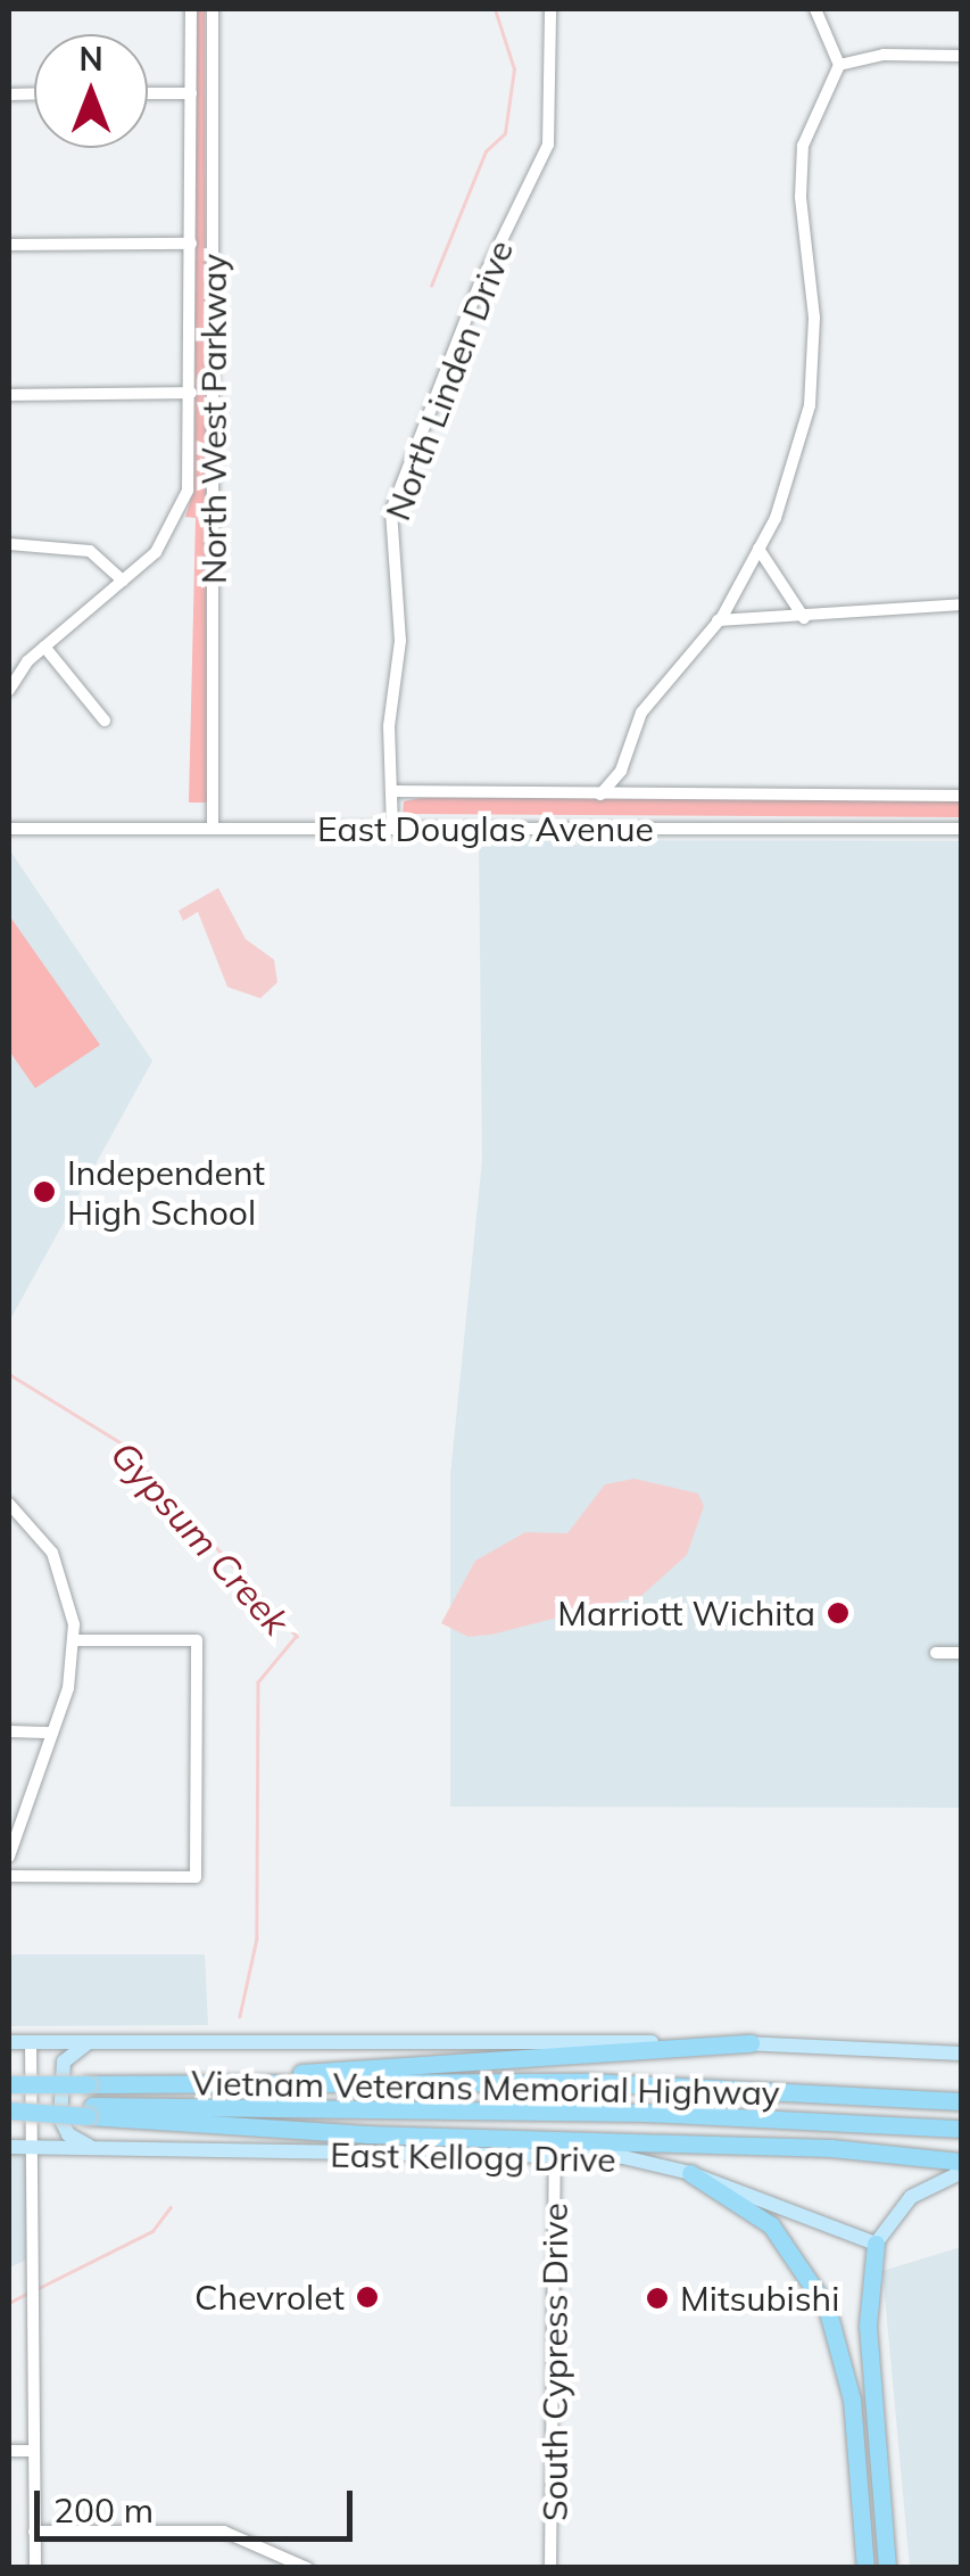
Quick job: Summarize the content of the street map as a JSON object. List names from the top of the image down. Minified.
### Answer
{"streets":{"highway":["Vietnam Veterans Memorial Highway"],"main road":["East Kellogg Drive"],"street":["North Linden Drive","North West Parkway","East Douglas Avenue","South Cypress Drive"]},"crossings":[["North Linden Drive","East Douglas Avenue"],["North West Parkway","East Douglas Avenue"],["East Kellogg Drive","South Cypress Drive"]],"water":["Gypsum Creek"],"places":["Independent High School","Marriott Wichita","Chevrolet","Mitsubishi"],"scale_bar":"200 m","north":"top"}
